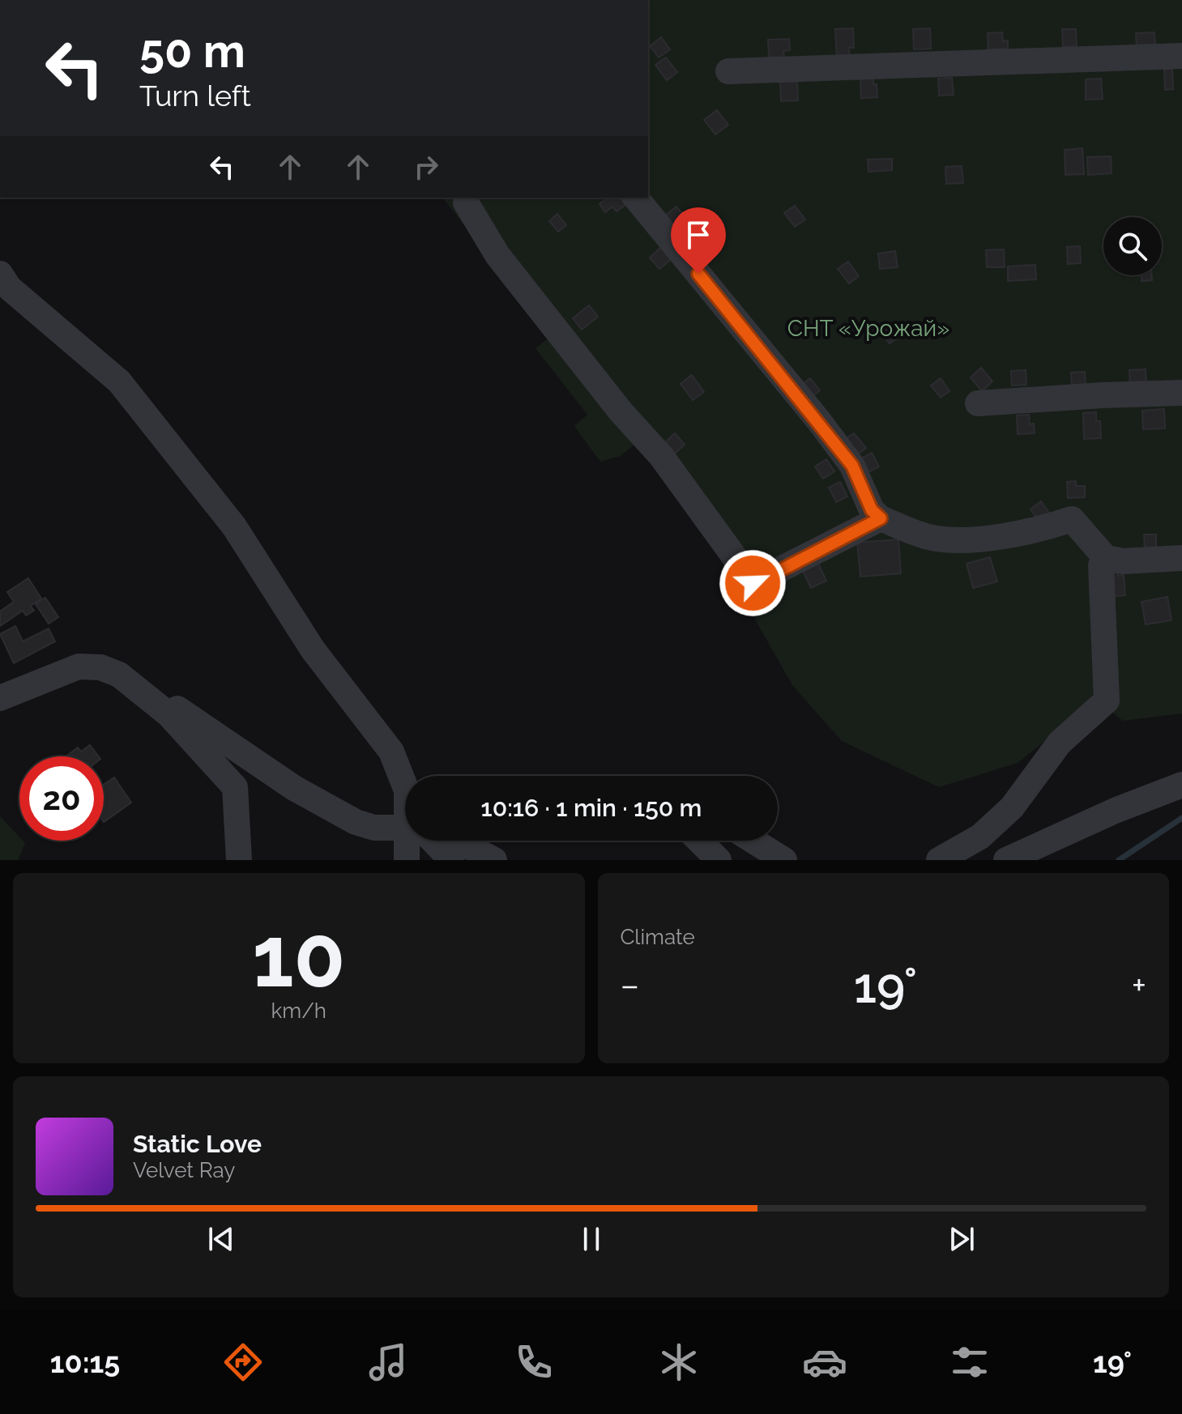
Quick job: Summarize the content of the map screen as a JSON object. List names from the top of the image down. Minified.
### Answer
{"parks":["СНТ «Урожай»"],"page":{"turn":["50 m","Turn left"],"limit":"20","trip":"10:16 · 1 min · 150 m","tile":[["10","km/h"],"Climate"],"heat":["−","19°","+"],"song":["Static Love","Velvet Ray"],"tabs":["10:15","19°"]}}
